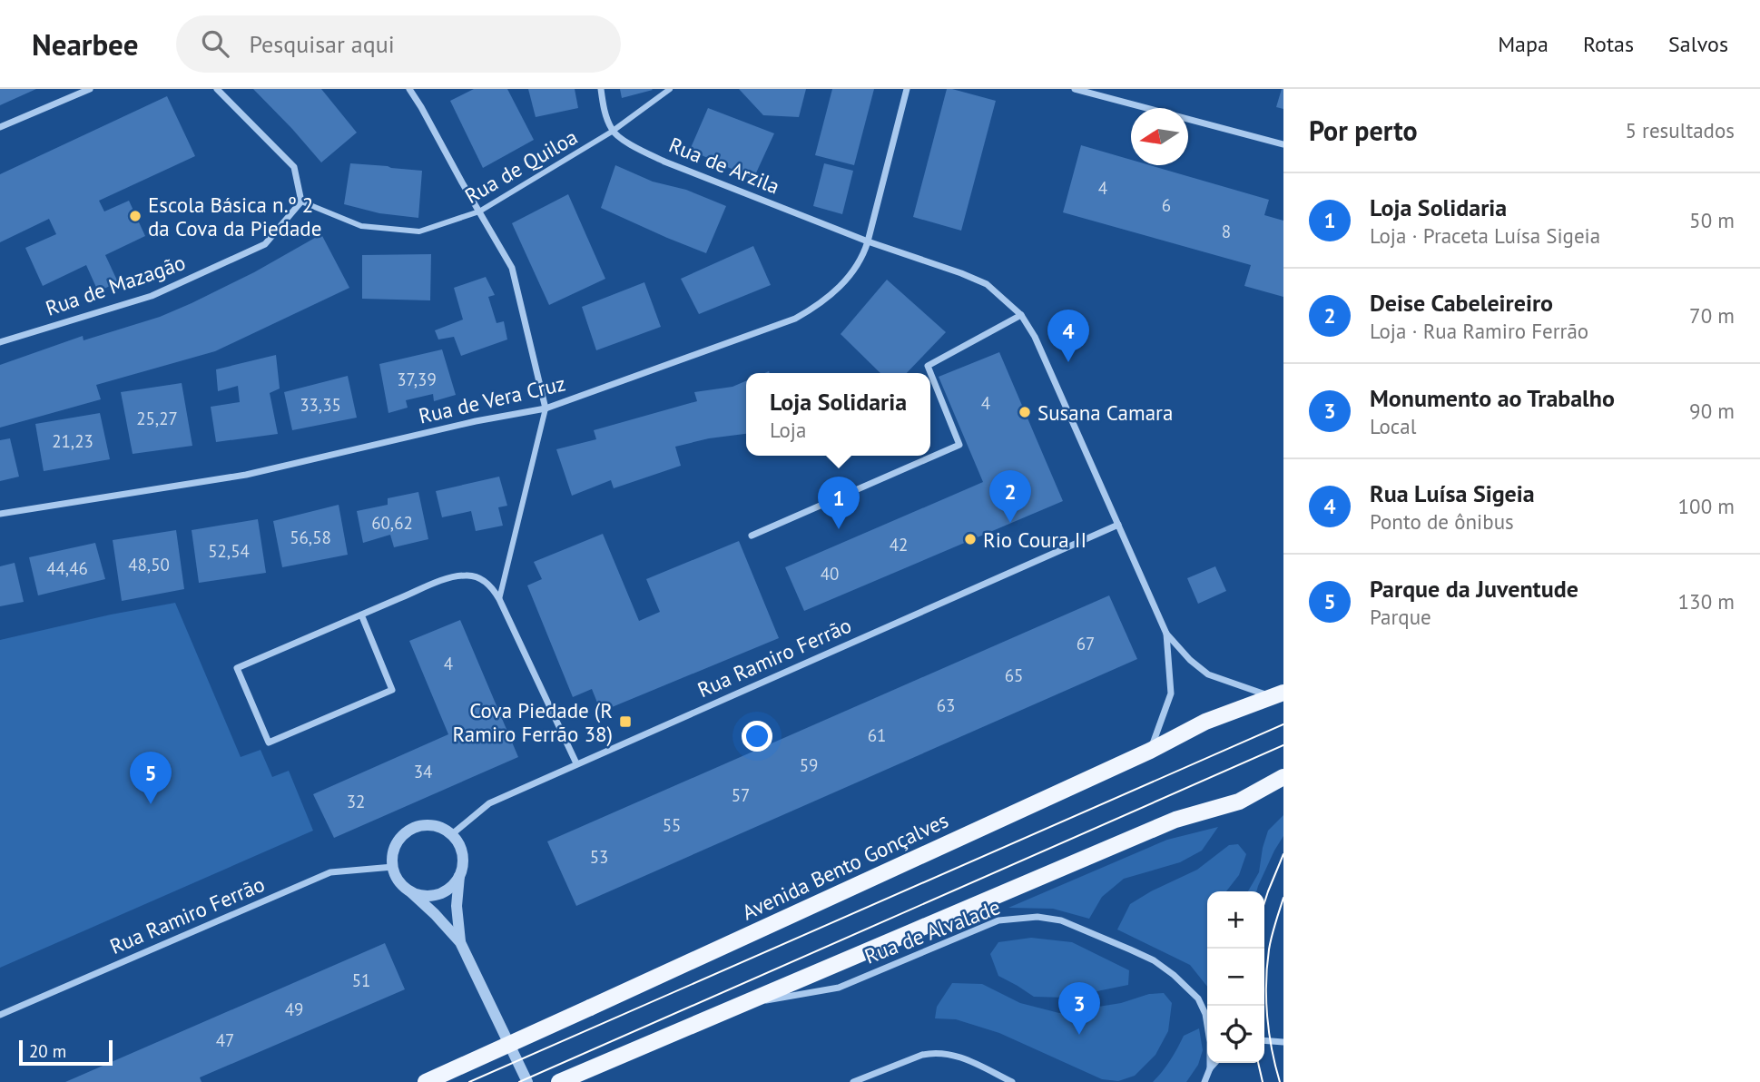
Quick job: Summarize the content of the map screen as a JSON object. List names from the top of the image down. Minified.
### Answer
{"streets":{"main road":["Avenida Bento Gonçalves"],"street":["Rua de Arzila","Rua de Quiloa","Rua de Mazagão","Rua de Vera Cruz","Rua Ramiro Ferrão","Rua de Alvalade"]},"crossings":[["Rua de Arzila","Rua de Quiloa"],["Rua de Arzila","Rua de Vera Cruz"],["Rua de Arzila","Rua Ramiro Ferrão"],["Rua de Quiloa","Rua de Mazagão"]],"places":{"other":["Escola Básica n.º 2 da Cova da Piedade","Susana Camara","Rio Coura II"],"transit":["Cova Piedade (R Ramiro Ferrão 38)"]},"house_numbers":["4","6","8","37,39","4","33,35","25,27","21,23","60,62","56,58","42","52,54","48,50","44,46","40","67","4","65","63","61","59","34","57","32","55","53","51","49","47"],"scale_bar":"20 m","north":"left","page":{"header":"Nearbee","search":"Pesquisar aqui","nav":["Mapa","Rotas","Salvos"],"heading":["Por perto","5 resultados"],"list":[{"mark":"1","name":"Loja Solidaria","note":"Loja · Praceta Luísa Sigeia","value":"50 m"},{"mark":"2","name":"Deise Cabeleireiro","note":"Loja · Rua Ramiro Ferrão","value":"70 m"},{"mark":"3","name":"Monumento ao Trabalho","note":"Local","value":"90 m"},{"mark":"4","name":"Rua Luísa Sigeia","note":"Ponto de ônibus","value":"100 m"},{"mark":"5","name":"Parque da Juventude","note":"Parque","value":"130 m"}],"pins":["4","2","1","5","3"],"popup":["Loja Solidaria","Loja"],"map_buttons":["+","−"],"scale":"20 m"}}
